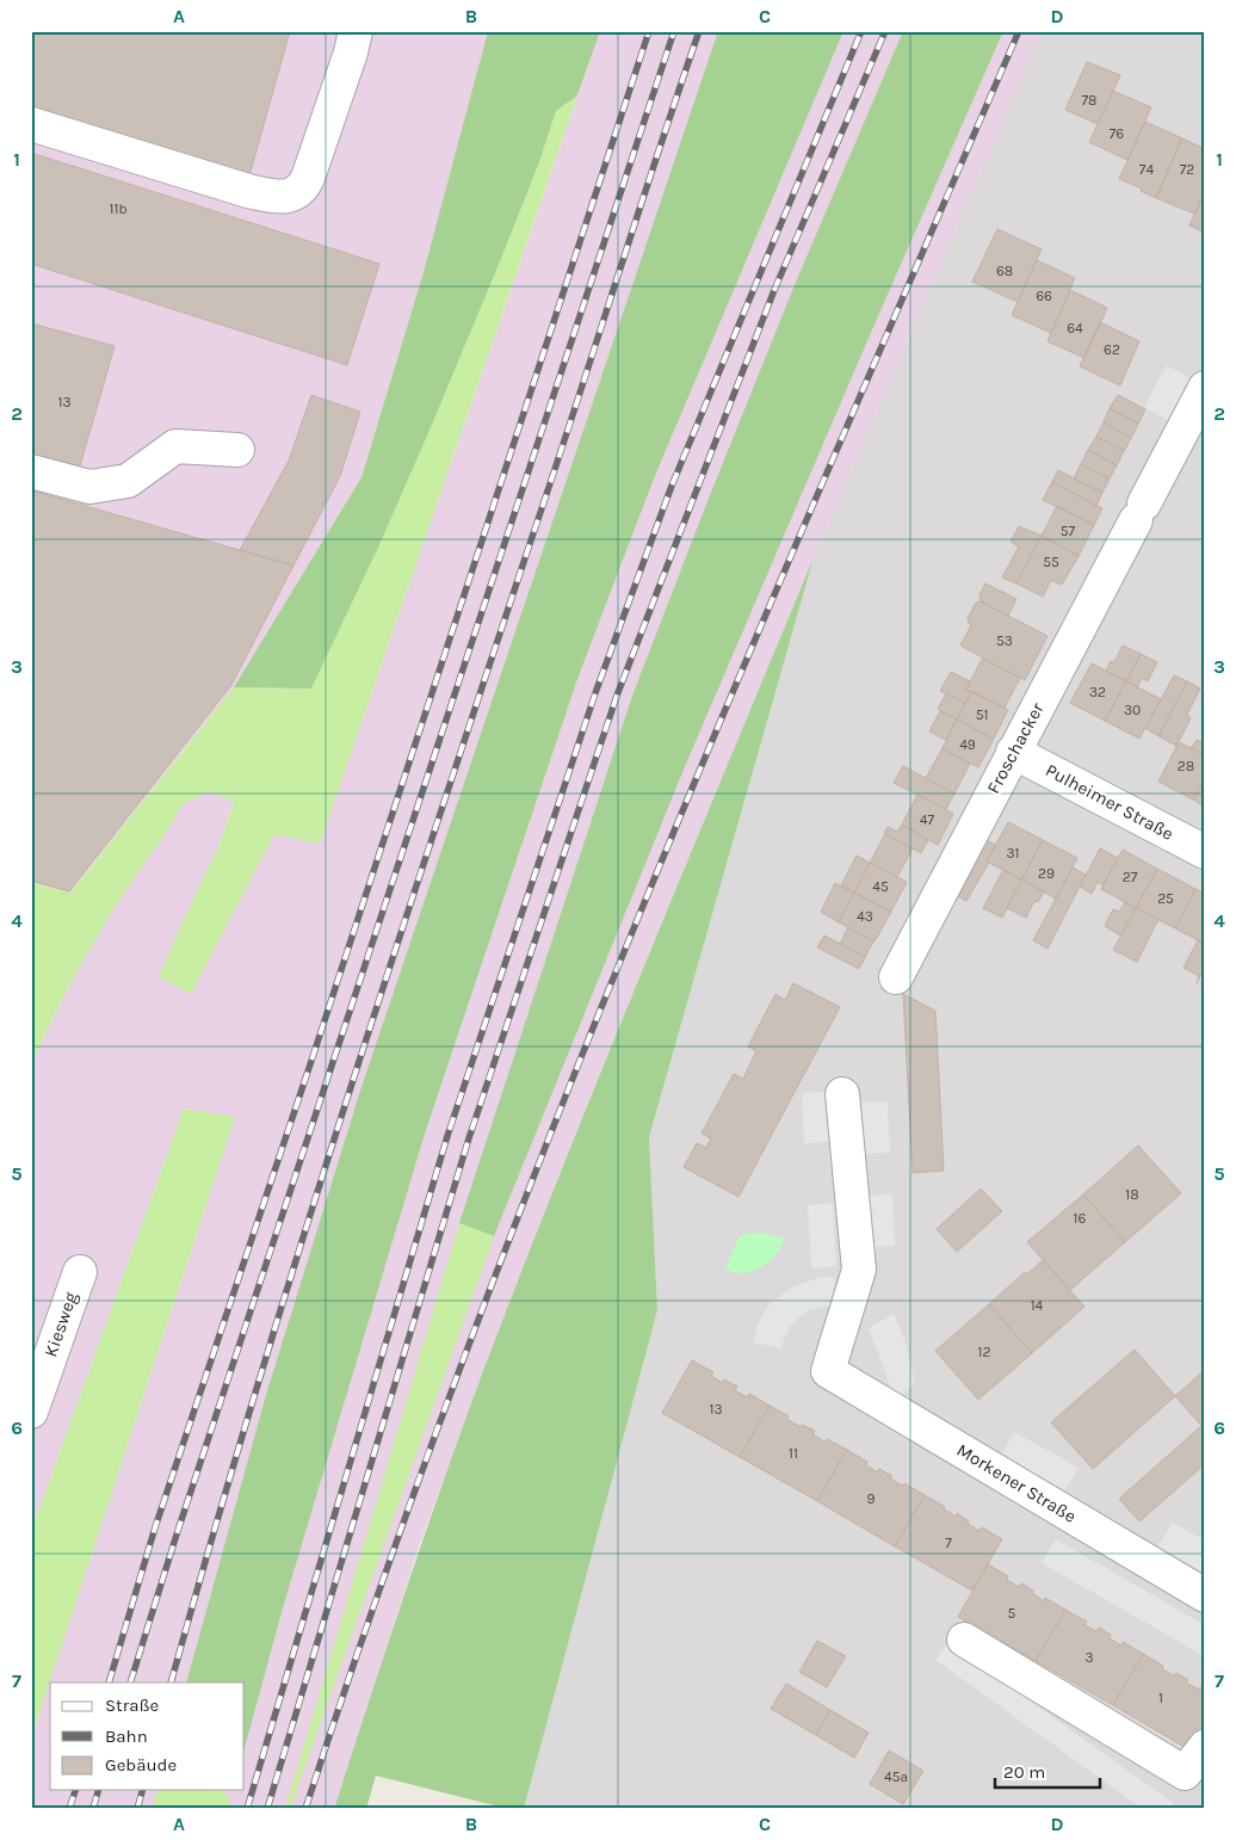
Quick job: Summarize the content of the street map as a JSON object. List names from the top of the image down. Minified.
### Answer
{"streets":{"street":["Froschacker","Pulheimer Straße","Kiesweg","Morkener Straße"]},"crossings":[["Froschacker","Pulheimer Straße"]],"house_numbers":["78","76","74","72","11b","68","66","64","62","13","57","55","53","32","30","51","49","28","47","31","29","27","45","25","43","18","16","14","12","13","11","9","7","5","3","1","45a"],"legend":["Straße","Bahn","Gebäude"],"scale_bar":"20 m","grid":{"columns":["A","B","C","D"],"rows":["1","2","3","4","5","6","7"]}}
